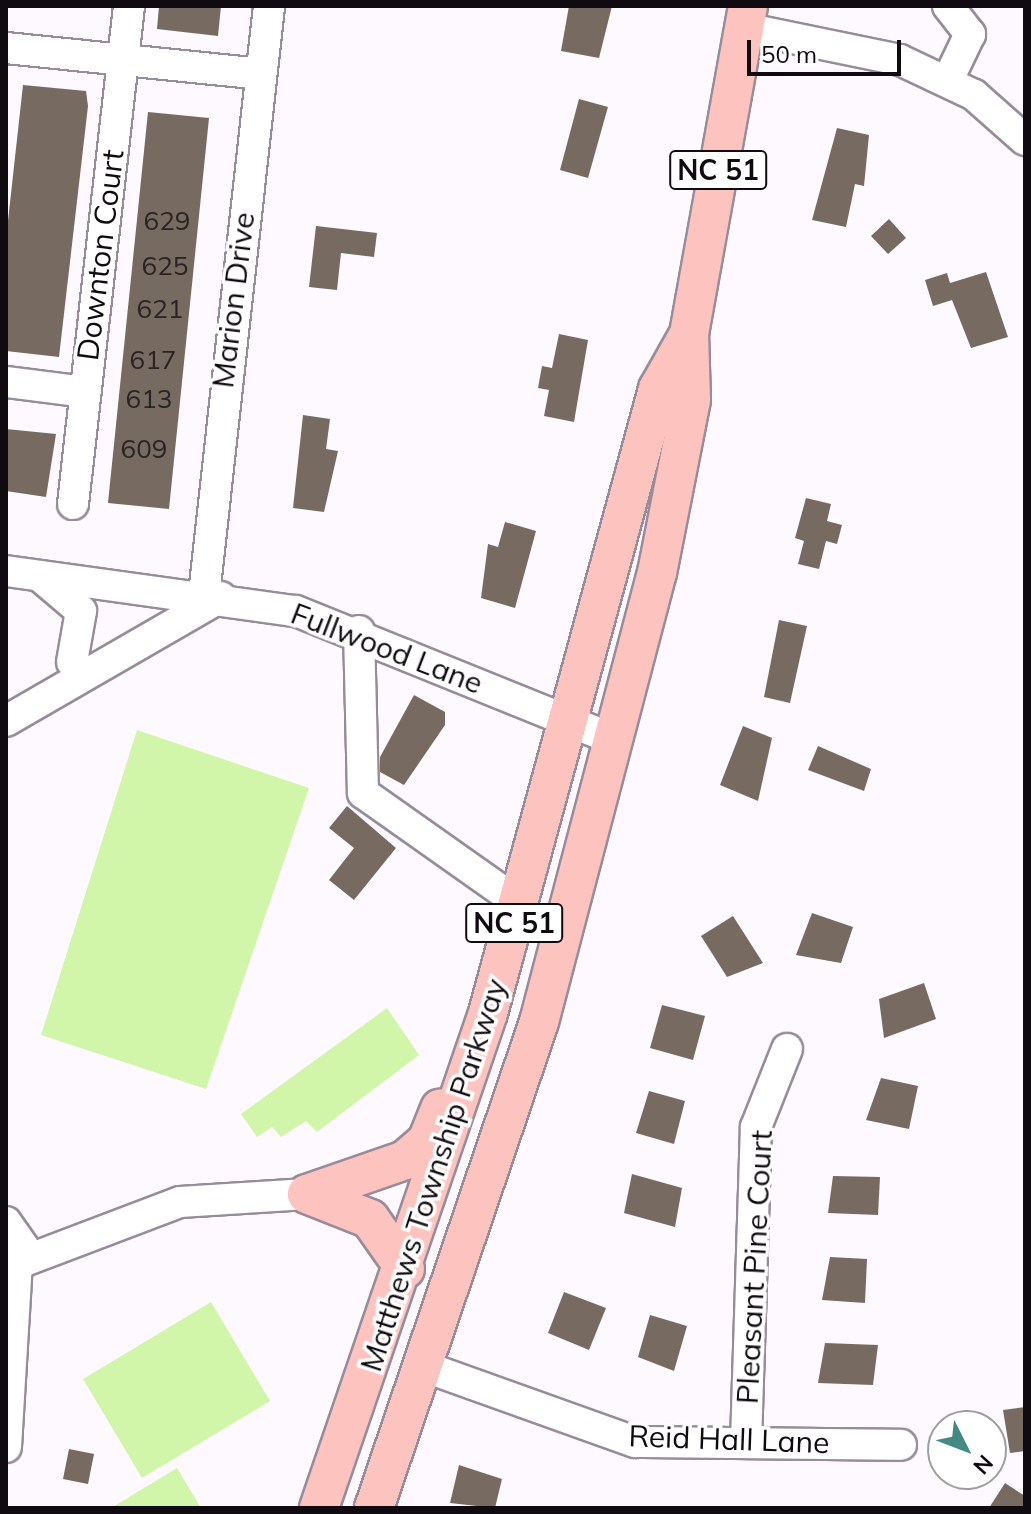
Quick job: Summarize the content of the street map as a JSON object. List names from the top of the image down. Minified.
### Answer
{"streets":{"main road":["NC 51","Matthews Township Parkway"],"street":["Downton Court","Marion Drive","Fullwood Lane","Pleasant Pine Court","Reid Hall Lane"]},"crossings":[["Marion Drive","Fullwood Lane"],["Fullwood Lane","Matthews Township Parkway"],["Matthews Township Parkway","Reid Hall Lane"],["Pleasant Pine Court","Reid Hall Lane"]],"house_numbers":["629","625","621","617","613","609"],"scale_bar":"50 m","north":"bottom right"}
